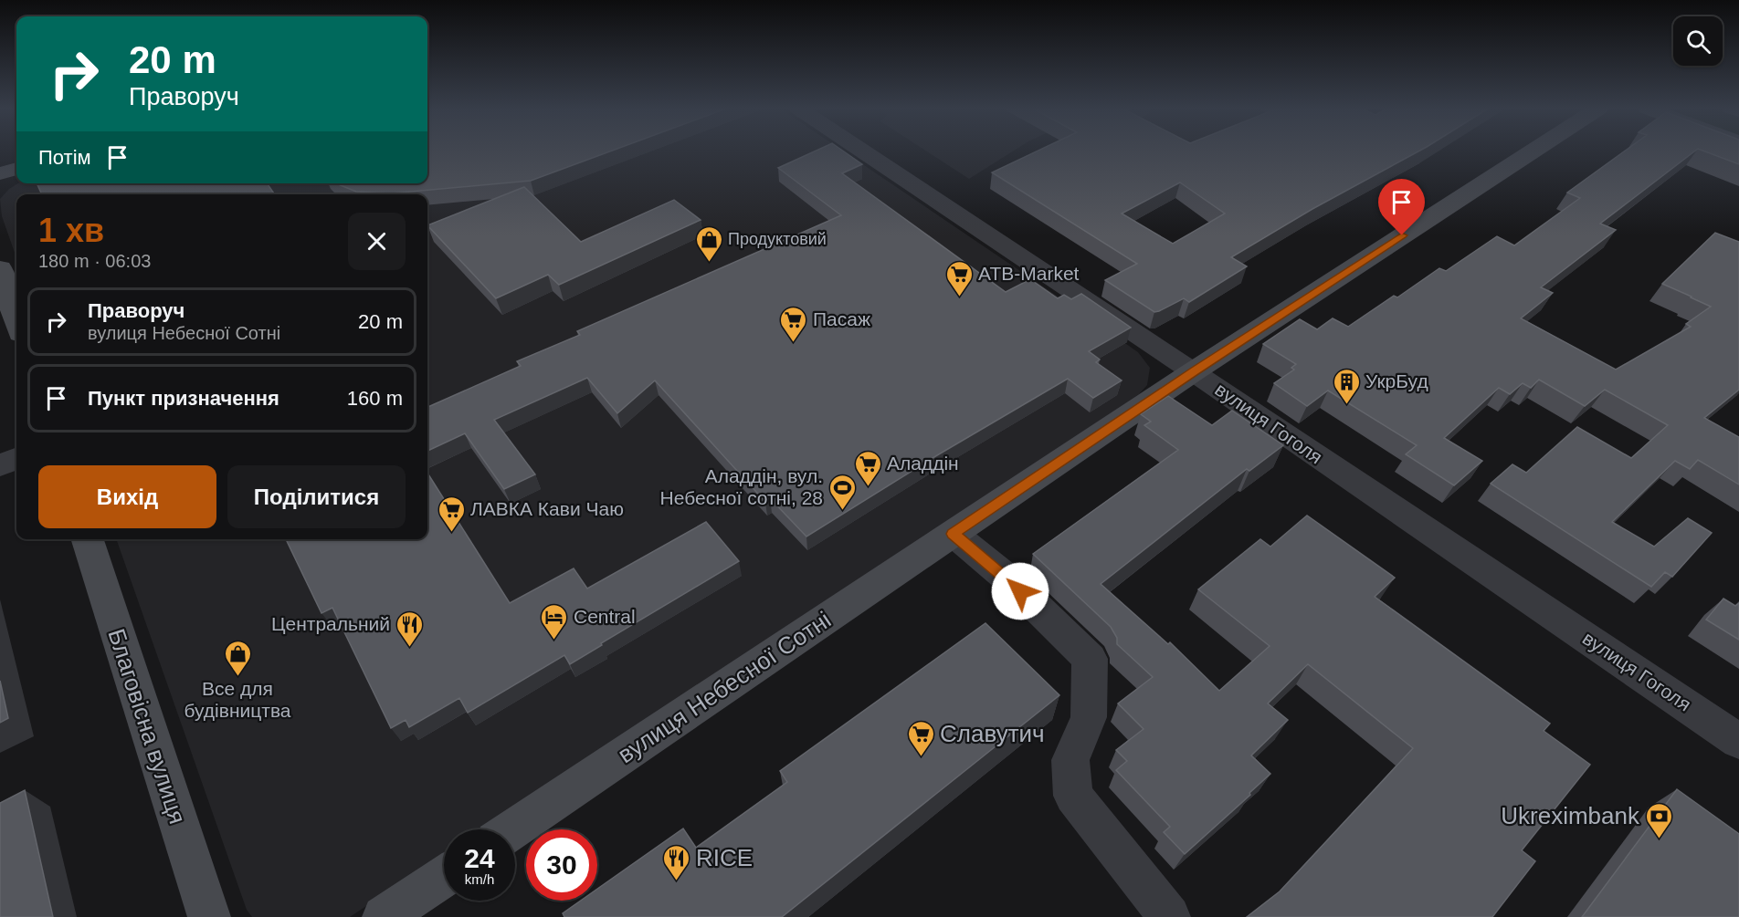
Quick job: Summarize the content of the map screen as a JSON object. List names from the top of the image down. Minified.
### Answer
{"streets":{"street":["вулиця Гоголя","вулиця Небесної Сотні","Благовісна вулиця"]},"crossings":[["вулиця Гоголя","вулиця Небесної Сотні"]],"places":{"shop":["Продуктовий","Все для будівництва"],"supermarket":["ATB-Market","Пасаж","Аладдін","ЛАВКА Кави Чаю","Славутич"],"building":["УкрБуд"],"sports":["Аладдін, вул. Небесної сотні, 28"],"hotel":["Central"],"restaurant":["Центральний","RICE"],"bank":["Ukreximbank"]},"page":{"turn":["20 m","Праворуч"],"then":"Потім","heading":["1 хв","180 m · 06:03"],"list":[{"name":"Праворуч","note":"вулиця Небесної Сотні","value":"20 m"},{"name":"Пункт призначення","value":"160 m"}],"buttons":["Вихід","Поділитися"],"speed":"24 km/h","limit":"30"}}
